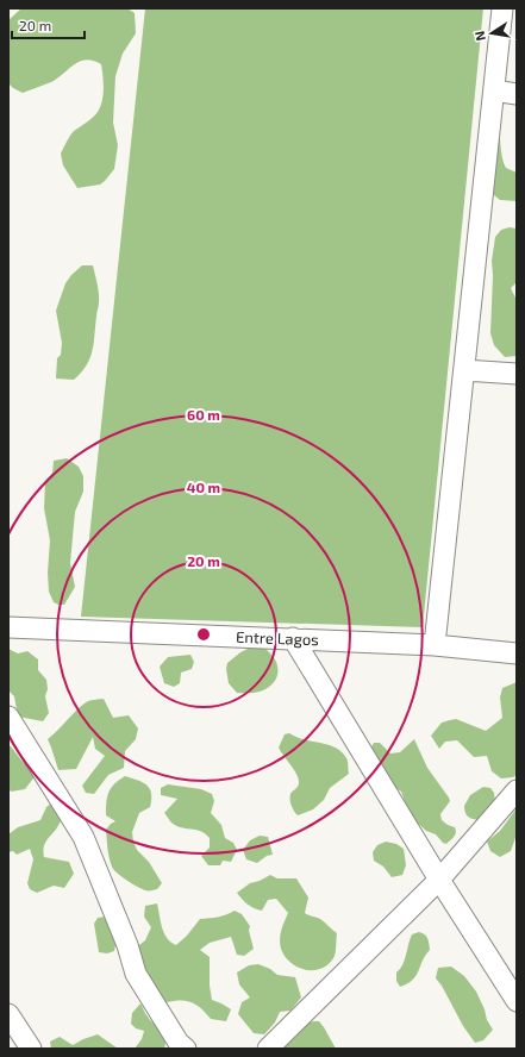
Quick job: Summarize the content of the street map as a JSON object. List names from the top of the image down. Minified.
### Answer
{"streets":{"street":["Entre Lagos"]},"scale_bar":"20 m","north":"left","rings":["60 m","40 m","20 m"]}
